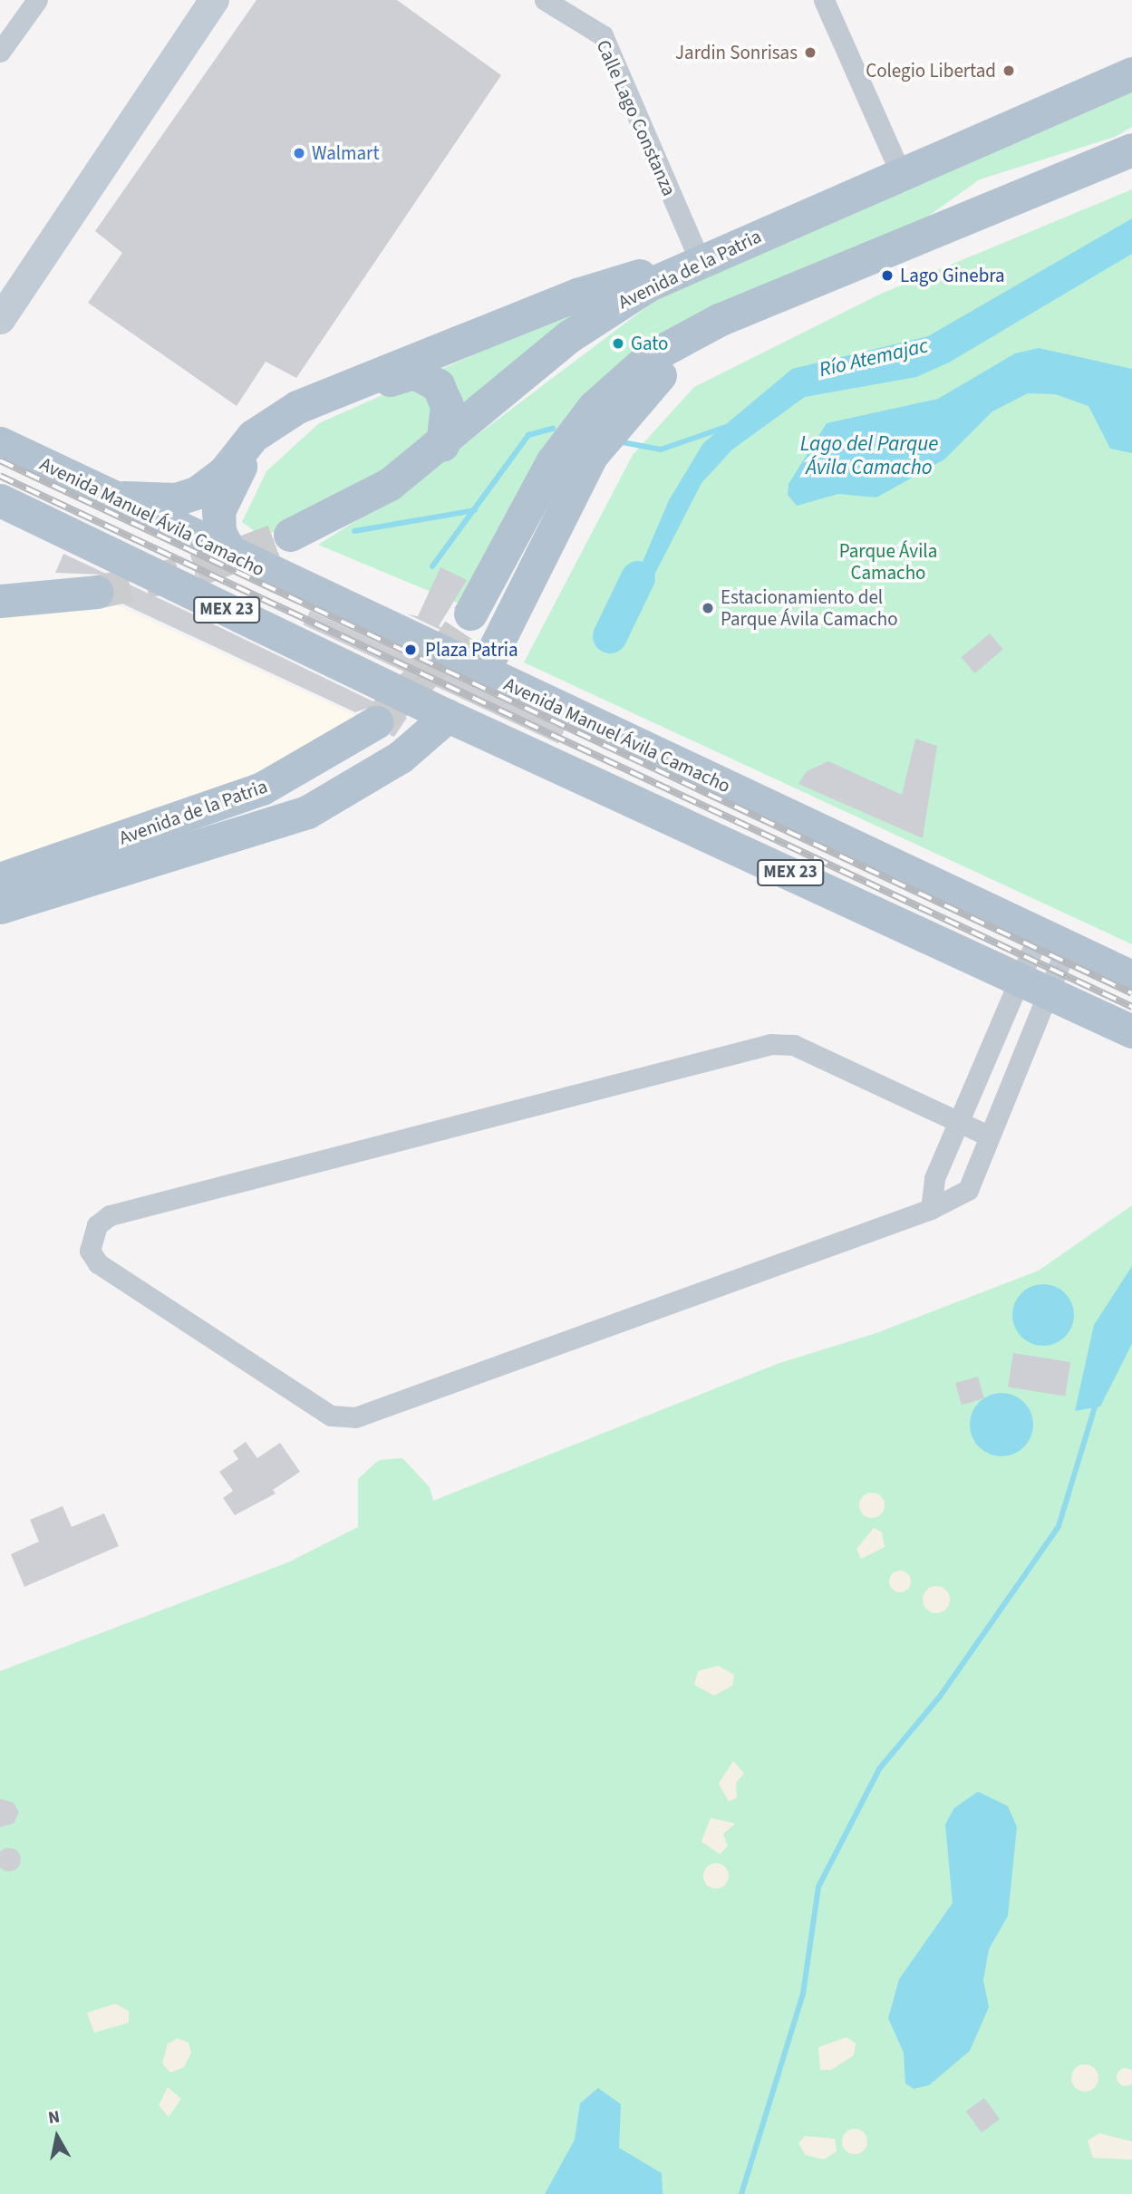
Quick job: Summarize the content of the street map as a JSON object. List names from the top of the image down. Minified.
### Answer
{"streets":{"main road":["Avenida de la Patria","Avenida Manuel Ávila Camacho","MEX 23"],"street":["Calle Lago Constanza"]},"crossings":[["Calle Lago Constanza","Avenida de la Patria"]],"water":["Río Atemajac","Lago del Parque Ávila Camacho"],"parks":["Parque Ávila Camacho"],"places":["Jardin Sonrisas","Colegio Libertad","Walmart","Lago Ginebra","Gato","Estacionamiento del Parque Ávila Camacho","Plaza Patria"],"north":"top"}
